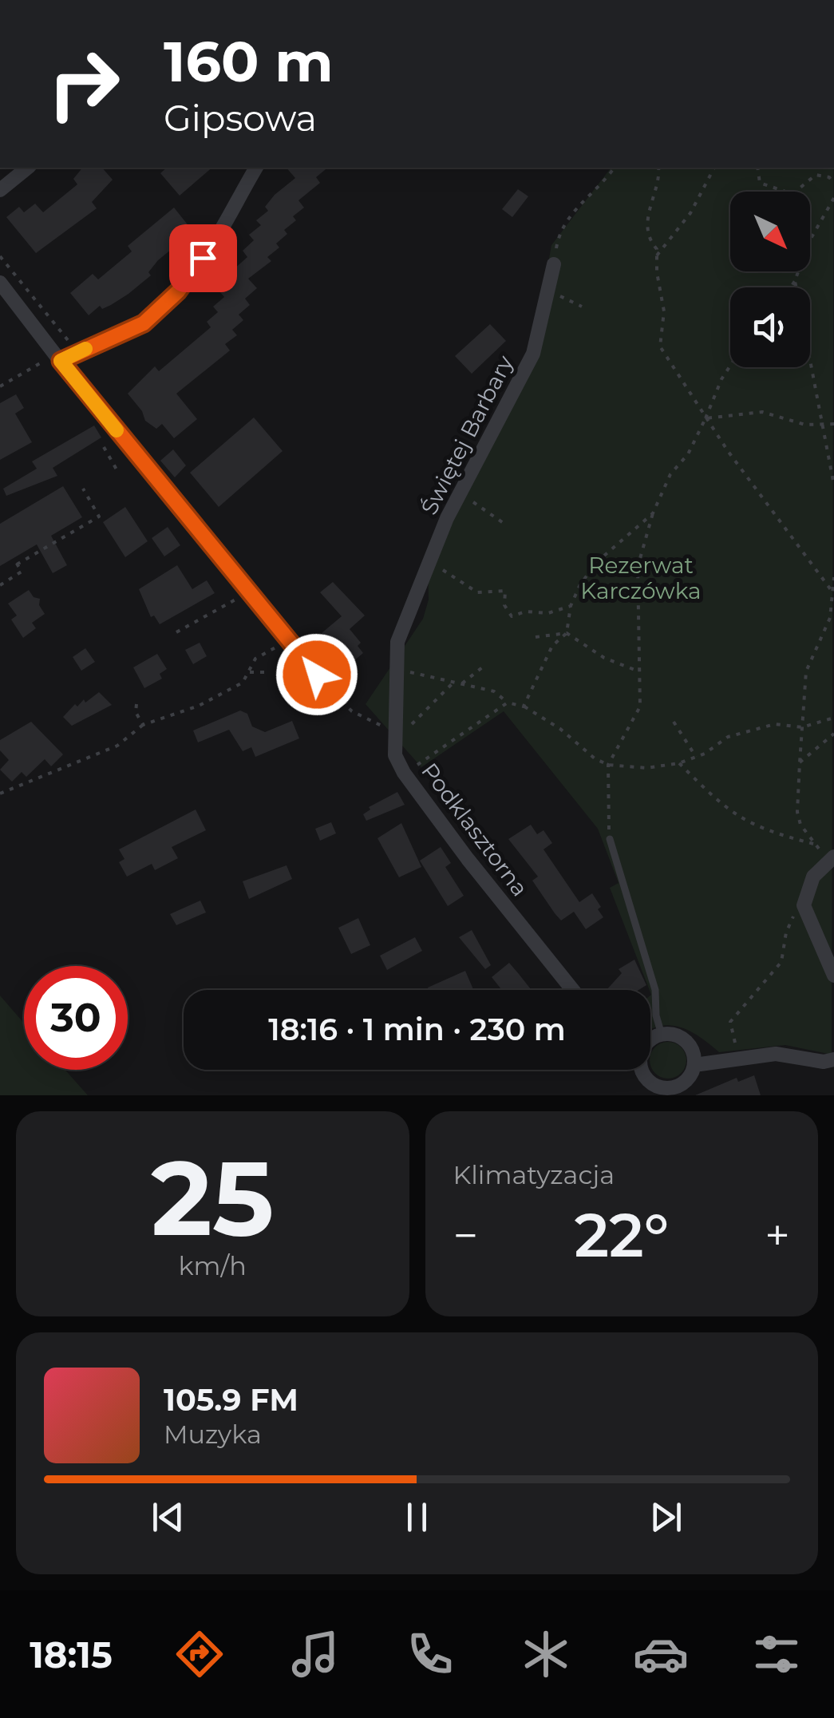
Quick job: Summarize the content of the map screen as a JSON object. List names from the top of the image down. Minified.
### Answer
{"streets":{"street":["Świętej Barbary","Podklasztorna"]},"crossings":[["Świętej Barbary","Podklasztorna"]],"parks":["Rezerwat Karczówka"],"north":"bottom right","page":{"turn":["160 m","Gipsowa"],"limit":"30","trip":"18:16 · 1 min · 230 m","tile":[["25","km/h"],"Klimatyzacja"],"heat":["−","22°","+"],"song":["105.9 FM","Muzyka"],"tabs":"18:15"}}
